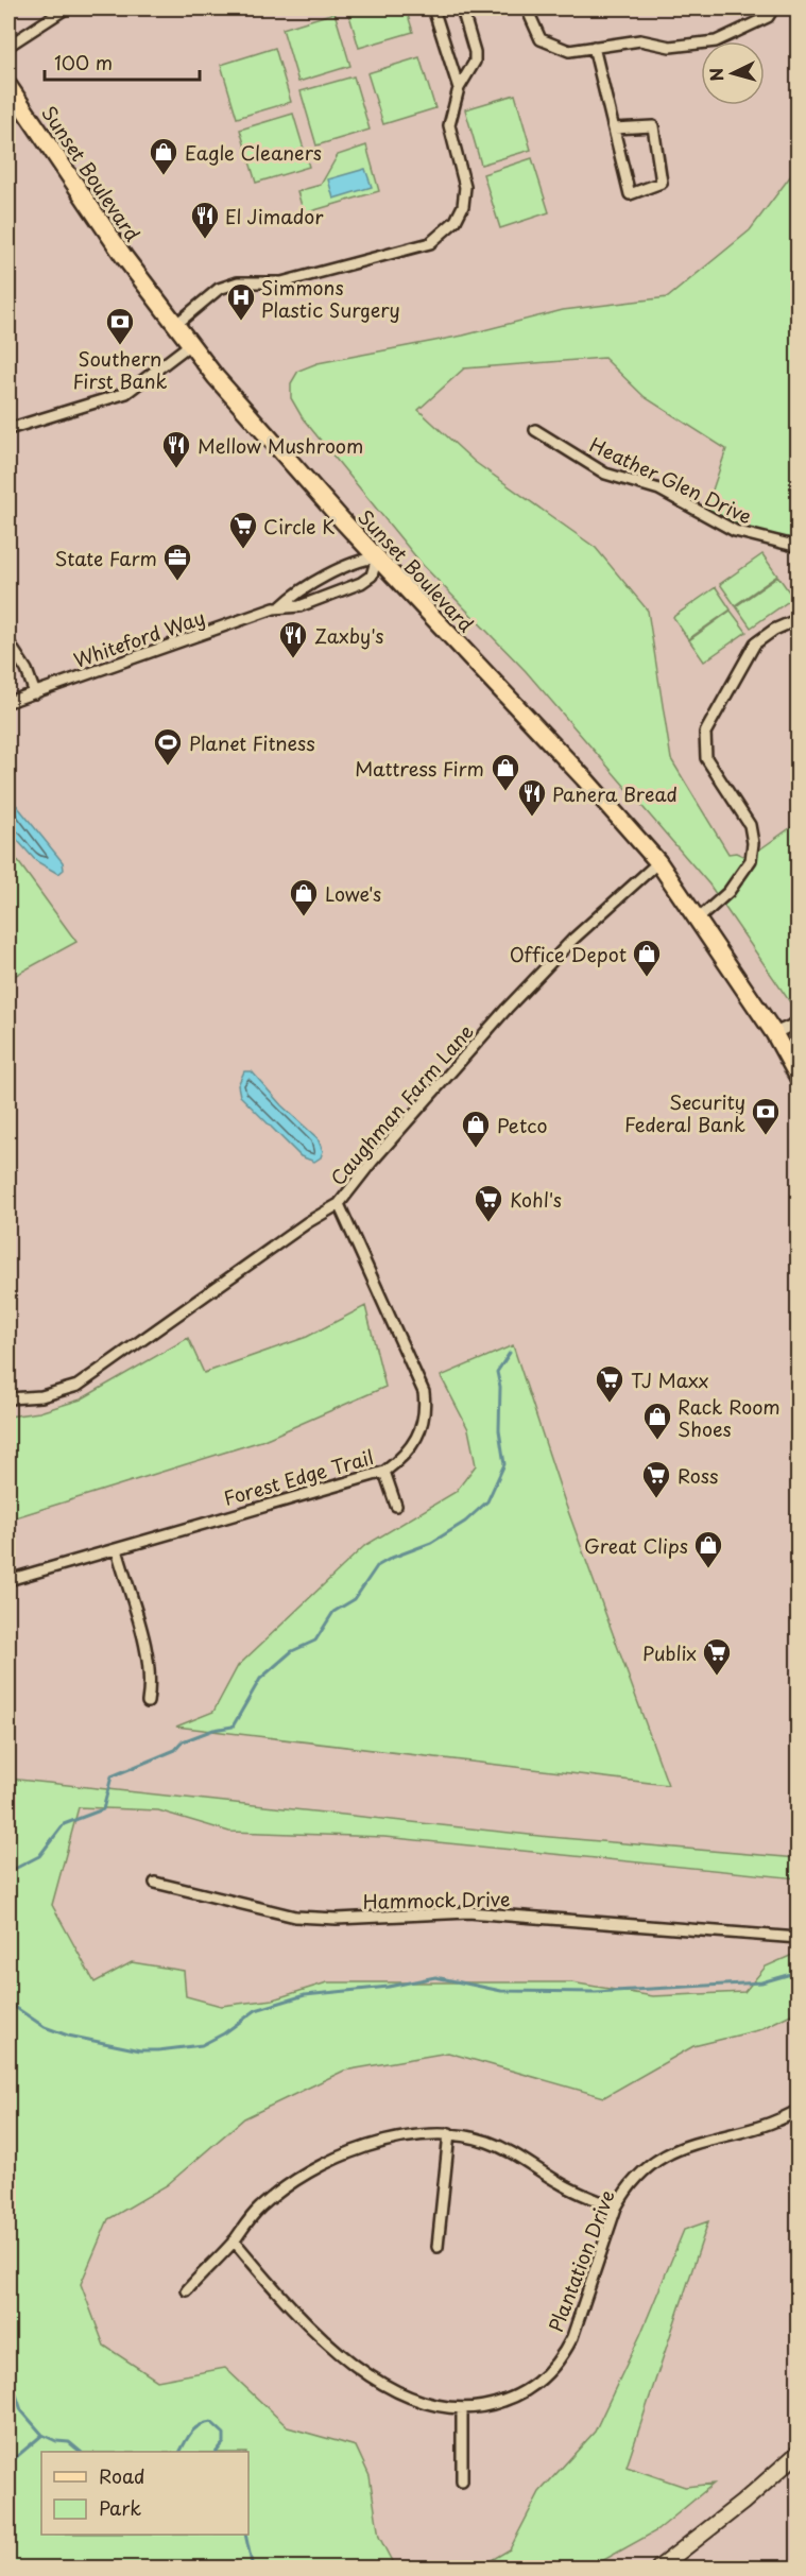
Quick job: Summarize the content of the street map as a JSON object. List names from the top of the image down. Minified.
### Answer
{"streets":{"main road":["Sunset Boulevard"],"street":["Heather Glen Drive","Whiteford Way","Caughman Farm Lane","Forest Edge Trail","Hammock Drive","Plantation Drive"]},"crossings":[["Sunset Boulevard","Whiteford Way"],["Sunset Boulevard","Caughman Farm Lane"],["Caughman Farm Lane","Forest Edge Trail"]],"places":{"shop":["Eagle Cleaners","Mattress Firm","Lowe's","Office Depot","Petco","Rack Room Shoes","Great Clips"],"restaurant":["El Jimador","Mellow Mushroom","Zaxby's","Panera Bread"],"hospital":["Simmons Plastic Surgery"],"bank":["Southern First Bank","Security Federal Bank"],"supermarket":["Circle K","Kohl's","TJ Maxx","Ross","Publix"],"office":["State Farm"],"sports":["Planet Fitness"]},"legend":["Road","Park"],"scale_bar":"100 m","north":"left"}
